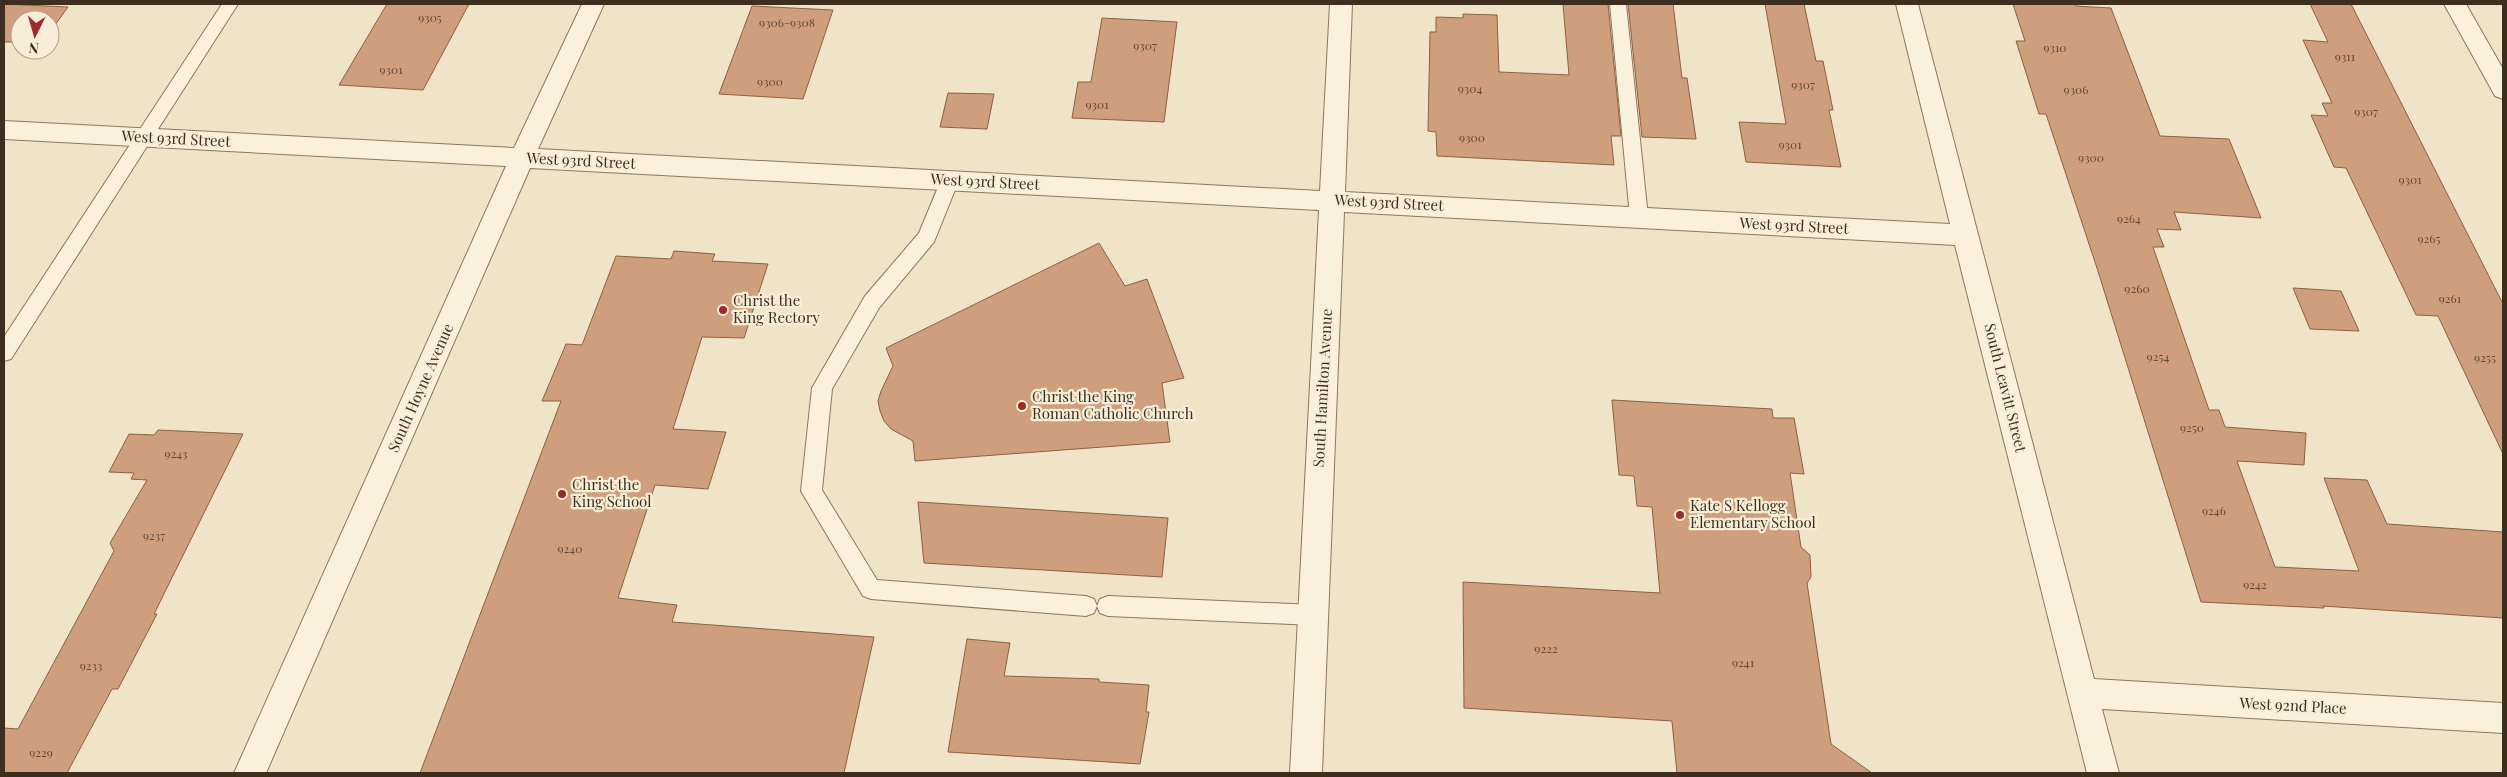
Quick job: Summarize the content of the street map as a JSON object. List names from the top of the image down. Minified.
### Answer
{"streets":{"street":["West 93rd Street","South Hoyne Avenue","South Hamilton Avenue","South Leavitt Street","West 92nd Place"]},"crossings":[["West 93rd Street","South Hoyne Avenue"],["West 93rd Street","South Hamilton Avenue"],["West 93rd Street","South Leavitt Street"],["South Leavitt Street","West 92nd Place"]],"places":["Christ the King Rectory","Christ the King Roman Catholic Church","Christ the King School","Kate S Kellogg Elementary School"],"house_numbers":["9305","9306-9308","9307","9310","9311","9301","9300","9307","9304","9306","9301","9307","9300","9301","9300","9301","9264","9265","9260","9261","9254","9255","9250","9243","9246","9237","9240","9242","9222","9241","9233","9229"],"north":"bottom"}
